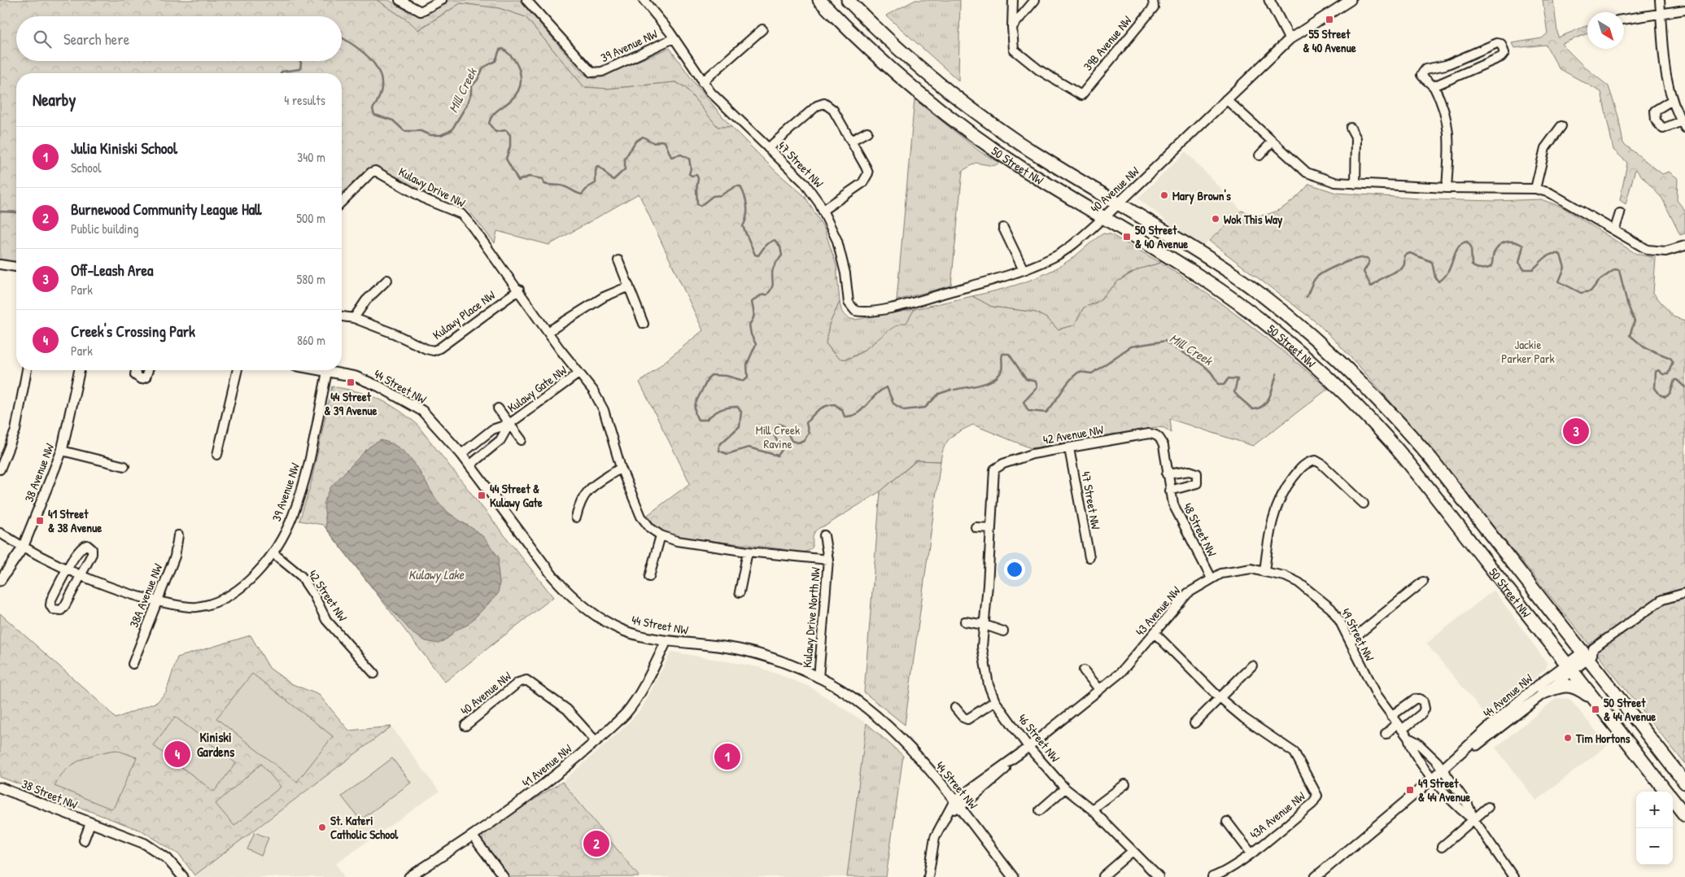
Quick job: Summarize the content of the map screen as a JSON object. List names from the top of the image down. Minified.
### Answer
{"streets":{"main road":["50 Street NW"],"street":["39B Avenue NW","39 Avenue NW","47 Street NW","Kulawy Drive NW","40 Avenue NW","Kulawy Place NW","44 Street NW","Kulawy Gate NW","42 Avenue NW","38 Avenue NW","48 Street NW","38A Avenue NW","42 Street NW","43 Avenue NW","Kulawy Drive North NW","49 Street NW","44 Avenue NW","46 Street NW","41 Avenue NW","38 Street NW","43A Avenue NW"]},"crossings":[["39 Avenue NW","47 Street NW"],["39 Avenue NW","44 Street NW"],["39 Avenue NW","38 Avenue NW"],["39 Avenue NW","38A Avenue NW"],["39 Avenue NW","42 Street NW"],["47 Street NW","40 Avenue NW"],["47 Street NW","42 Avenue NW"],["50 Street NW","40 Avenue NW"],["50 Street NW","44 Avenue NW"],["Kulawy Drive NW","Kulawy Place NW"],["Kulawy Drive NW","Kulawy Drive North NW"],["40 Avenue NW","41 Avenue NW"],["44 Street NW","Kulawy Gate NW"],["44 Street NW","43 Avenue NW"],["44 Street NW","Kulawy Drive North NW"],["44 Street NW","41 Avenue NW"],["Kulawy Gate NW","Kulawy Drive North NW"],["42 Avenue NW","48 Street NW"],["42 Avenue NW","46 Street NW"],["48 Street NW","43 Avenue NW"],["43 Avenue NW","49 Street NW"],["43 Avenue NW","46 Street NW"],["49 Street NW","44 Avenue NW"]],"districts":["Kiniski Gardens"],"water":["Mill Creek","Kulawy Lake"],"parks":["Jackie Parker Park","Mill Creek Ravine"],"places":{"transit":["55 Street & 40 Avenue","50 Street & 40 Avenue","44 Street & 39 Avenue","44 Street & Kulawy Gate","41 Street & 38 Avenue","50 Street & 44 Avenue","49 Street & 44 Avenue"],"other":["Mary Brown's","Wok This Way","Tim Hortons","St. Kateri Catholic School"]},"north":"bottom right","page":{"search":"Search here","heading":["Nearby","4 results"],"list":[{"mark":"1","name":"Julia Kiniski School","note":"School","value":"340 m"},{"mark":"2","name":"Burnewood Community League Hall","note":"Public building","value":"500 m"},{"mark":"3","name":"Off-Leash Area","note":"Park","value":"580 m"},{"mark":"4","name":"Creek's Crossing Park","note":"Park","value":"860 m"}],"pins":["3","4","1","2"],"map_buttons":["+","−"]}}
